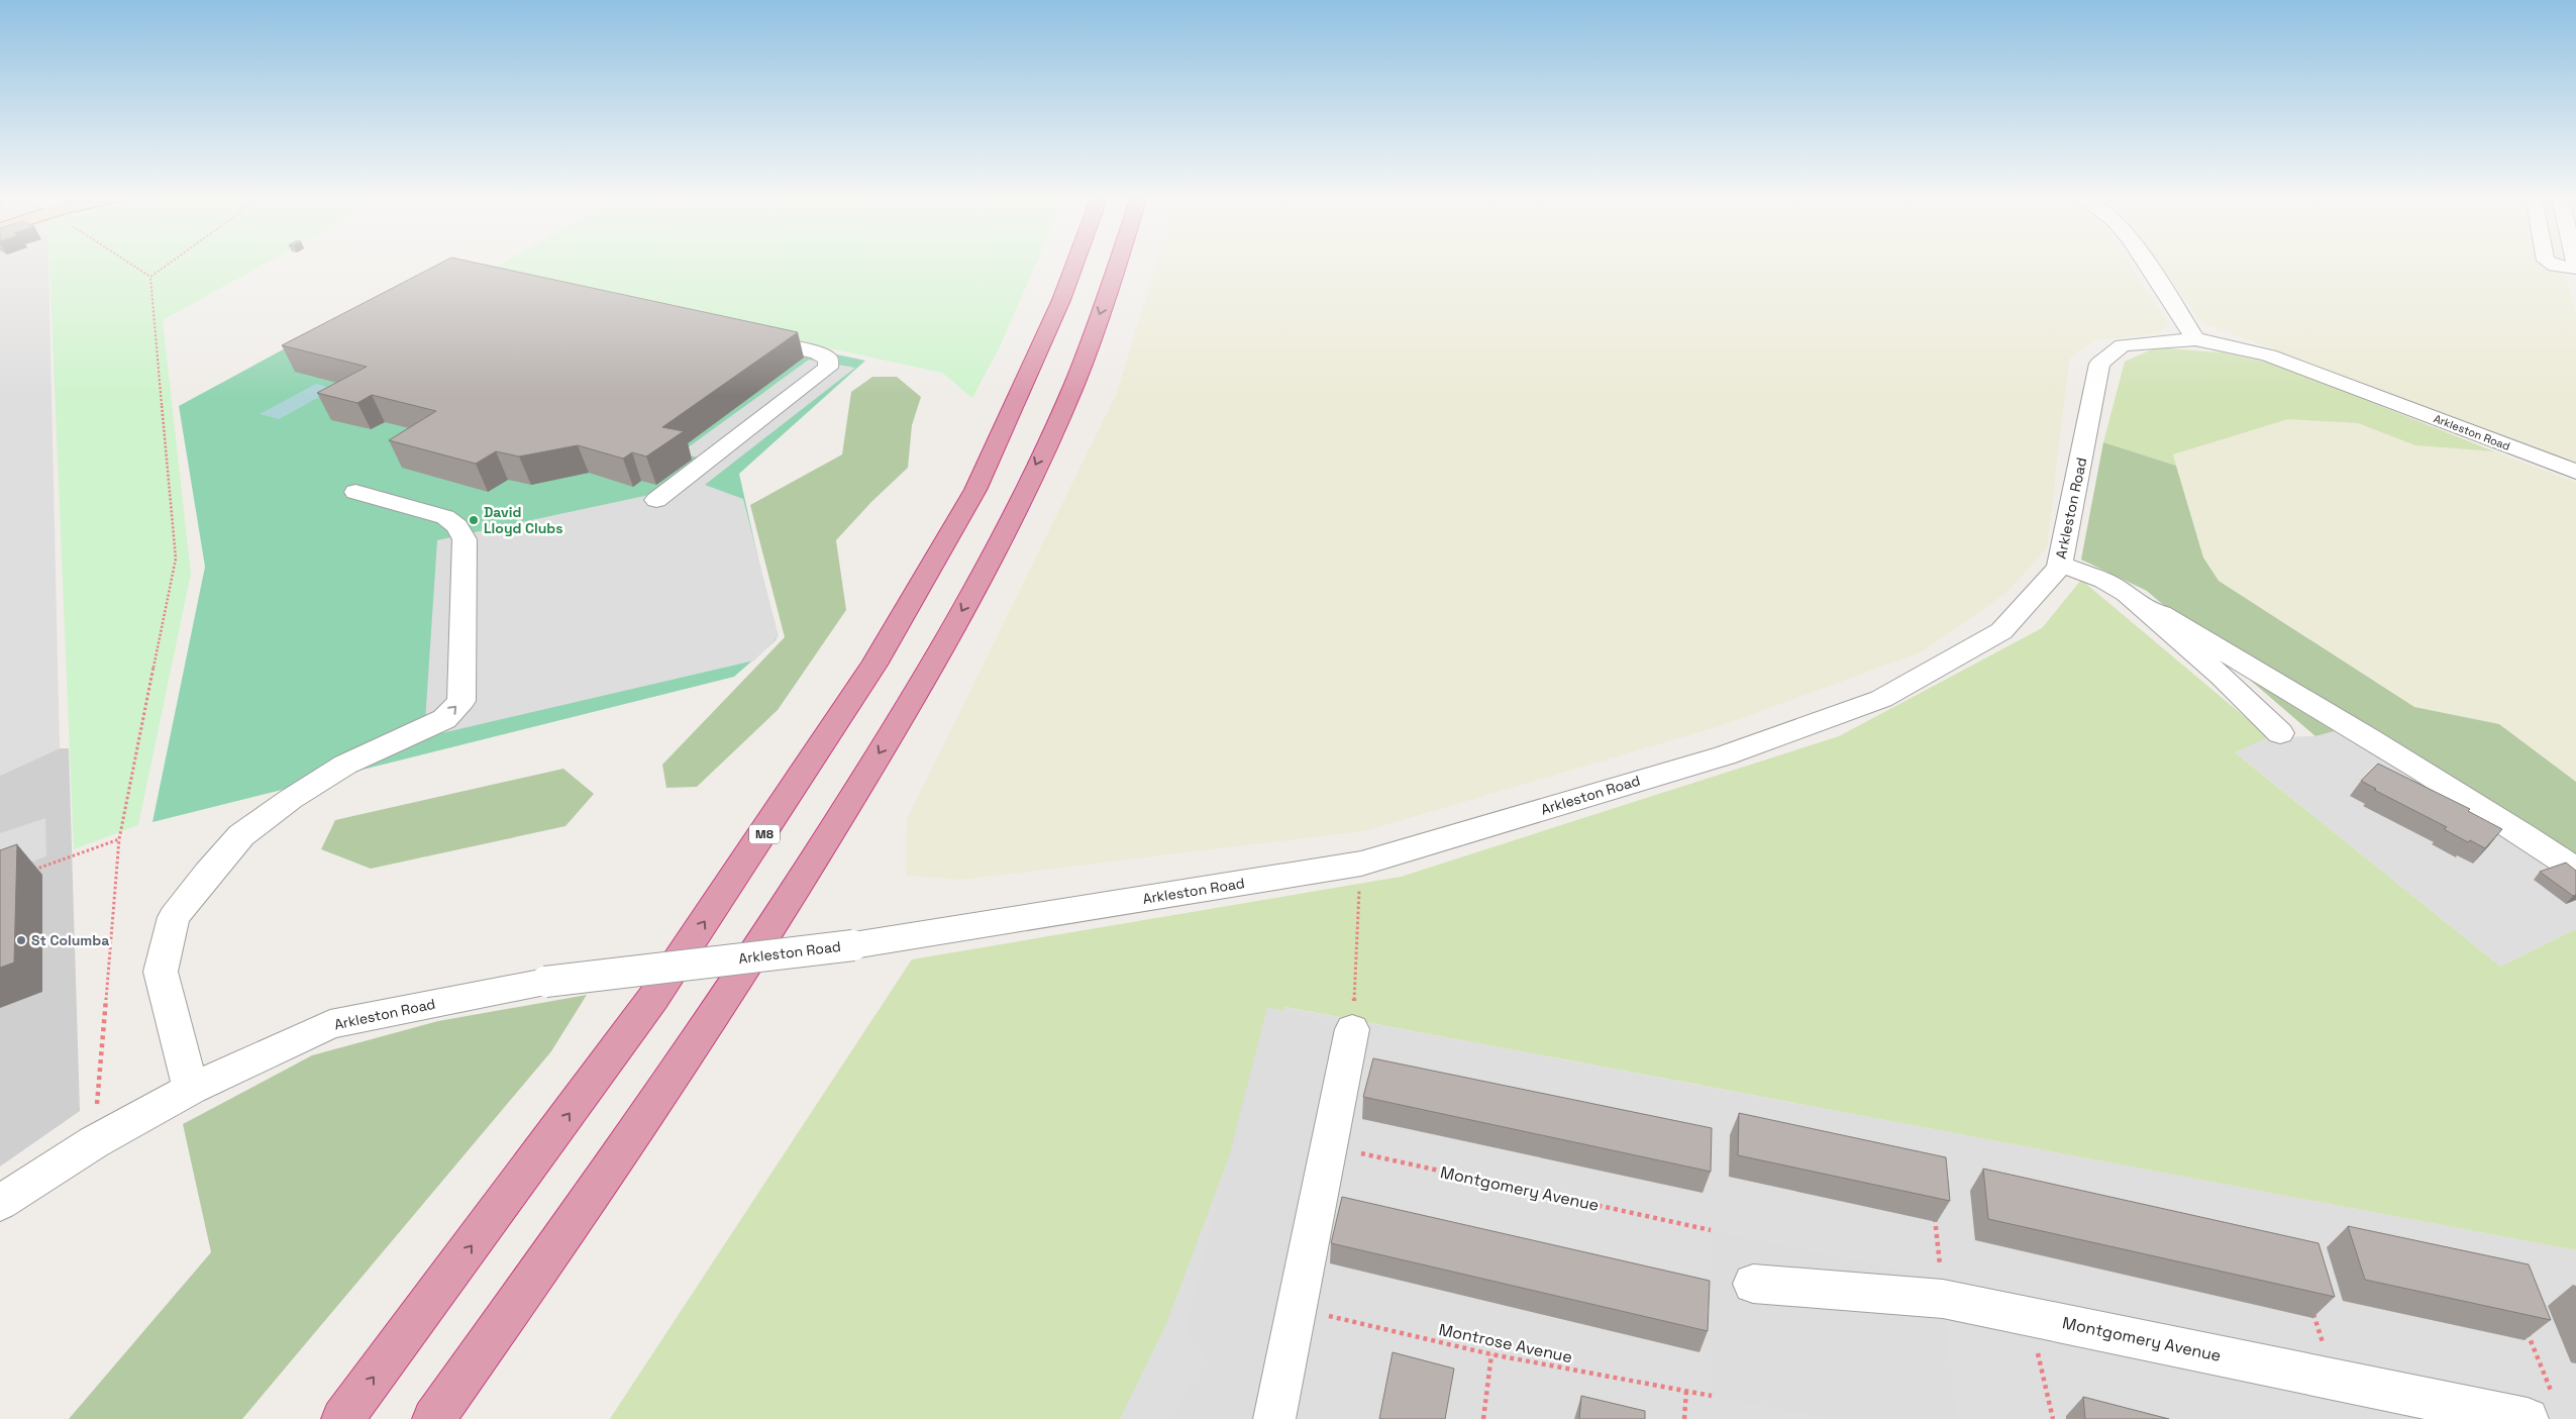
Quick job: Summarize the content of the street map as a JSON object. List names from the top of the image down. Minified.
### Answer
{"streets":{"highway":["M8"],"street":["Arkleston Road","Montgomery Avenue"],"path":["Montrose Avenue"]},"places":["David Lloyd Clubs","St Columba"]}
